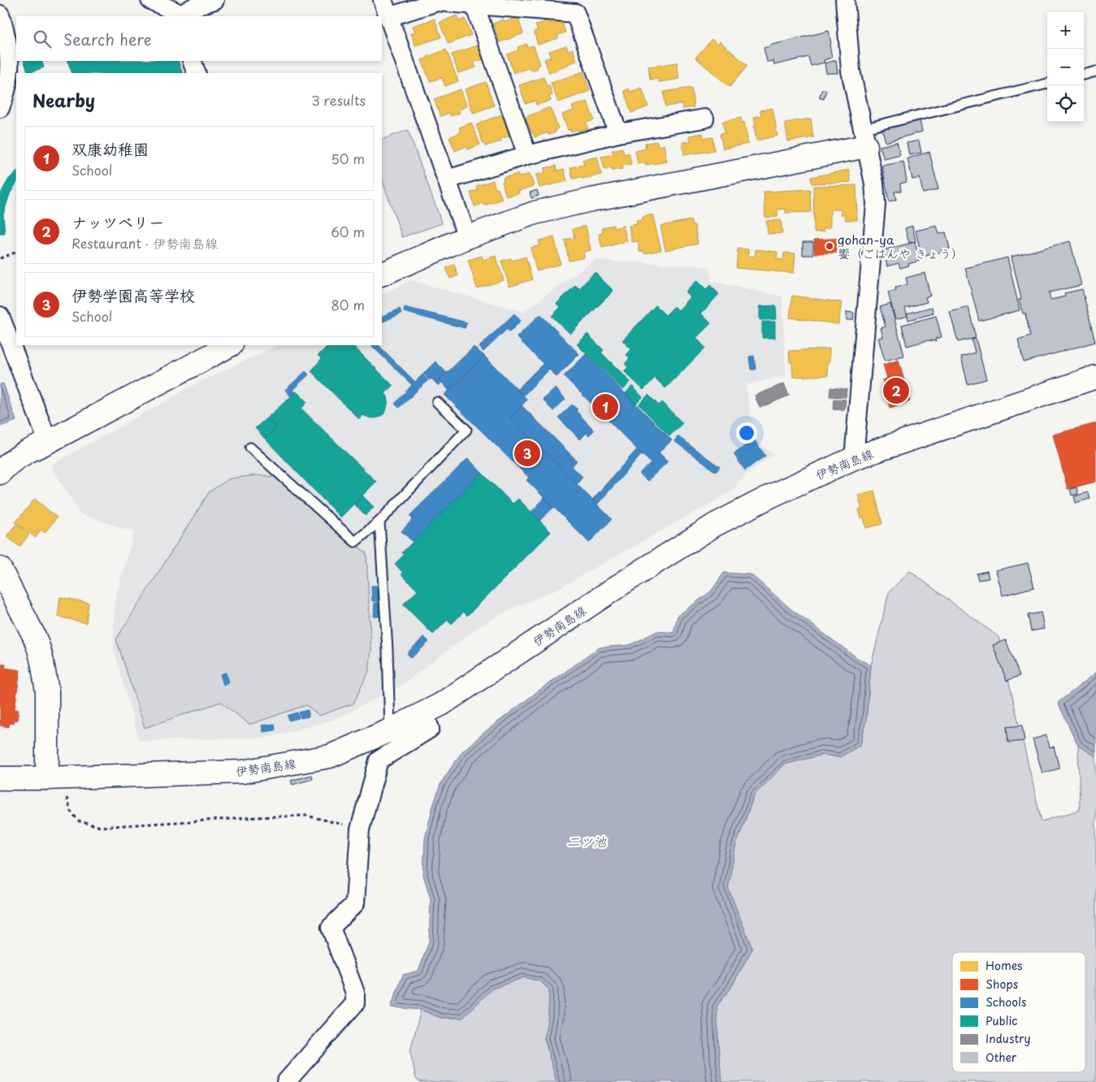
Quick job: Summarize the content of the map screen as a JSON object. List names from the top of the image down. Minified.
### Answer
{"streets":{"main road":["伊勢南島線"]},"water":["二ツ池"],"places":["gohan-ya 饗（ごはんや きょう）"],"legend":["Homes","Shops","Schools","Public","Industry","Other"],"page":{"map_buttons":["+","−"],"search":"Search here","heading":["Nearby","3 results"],"list":[{"mark":"1","name":"双康幼稚園","note":"School","value":"50 m"},{"mark":"2","name":"ナッツベリー","note":"Restaurant · 伊勢南島線","value":"60 m"},{"mark":"3","name":"伊勢学園高等学校","note":"School","value":"80 m"}],"pins":["2","1","3"]}}
